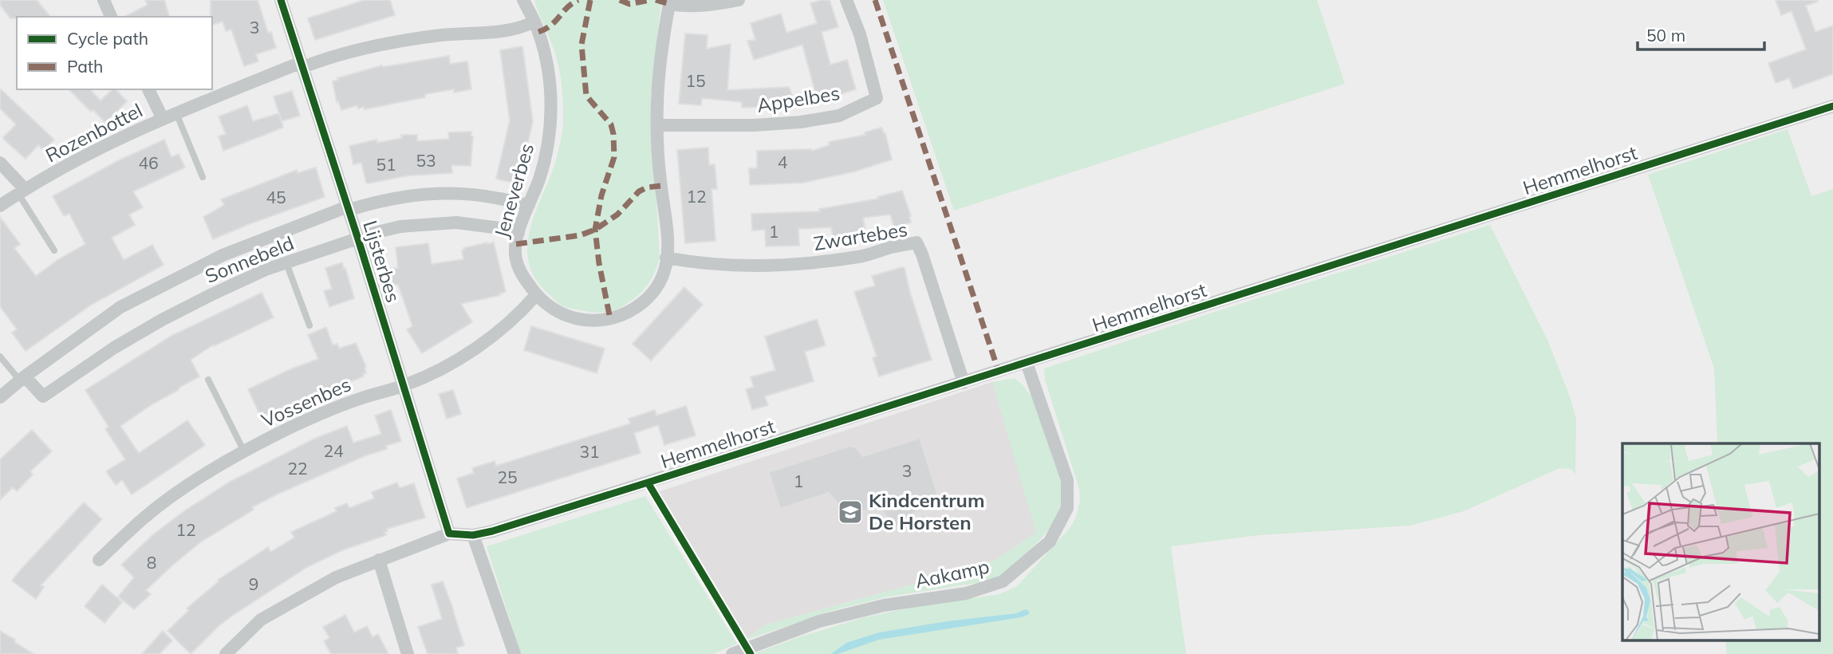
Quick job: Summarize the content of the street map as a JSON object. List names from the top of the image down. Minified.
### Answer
{"streets":{"street":["Appelbes","Rozenbottel","Hemmelhorst","Jeneverbes","Zwartebes","Sonnebeld","Lijsterbes","Vossenbes","Aakamp"]},"crossings":[["Appelbes","Jeneverbes"],["Rozenbottel","Jeneverbes"],["Rozenbottel","Lijsterbes"],["Hemmelhorst","Zwartebes"],["Hemmelhorst","Lijsterbes"],["Hemmelhorst","Aakamp"],["Jeneverbes","Zwartebes"],["Jeneverbes","Sonnebeld"],["Jeneverbes","Vossenbes"],["Sonnebeld","Lijsterbes"],["Lijsterbes","Vossenbes"]],"places":{"school or university":["Kindcentrum De Horsten"]},"house_numbers":["3","15","53","4","46","51","12","45","1","24","31","22","3","25","1","12","8","9"],"legend":["Cycle path","Path"],"scale_bar":"50 m"}
